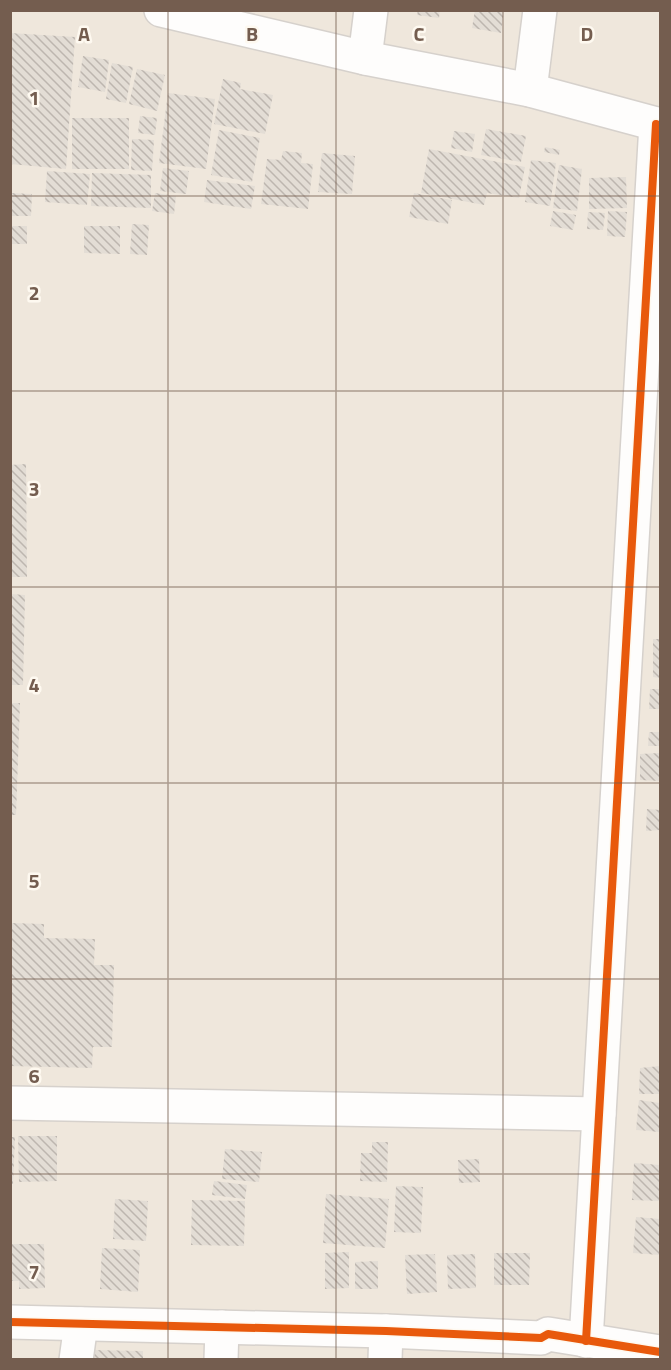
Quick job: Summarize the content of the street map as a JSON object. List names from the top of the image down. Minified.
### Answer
{"grid":{"columns":["A","B","C","D"],"rows":["1","2","3","4","5","6","7"]}}
